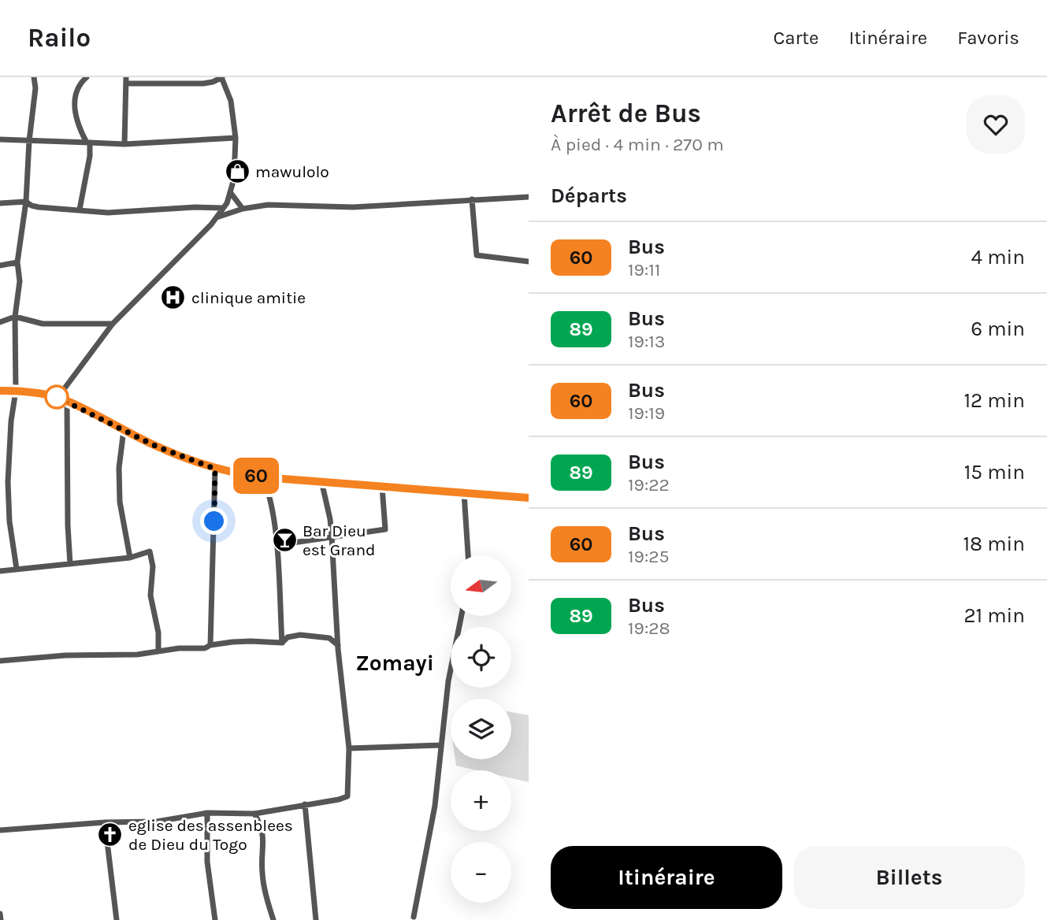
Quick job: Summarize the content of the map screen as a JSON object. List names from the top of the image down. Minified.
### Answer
{"districts":["Zomayi"],"places":{"shop":["mawulolo"],"hospital":["clinique amitie"],"bar":["Bar Dieu est Grand"],"church":["eglise des assenblees de Dieu du Togo"]},"lines":["bus line 60"],"north":"left","page":{"header":"Railo","nav":["Carte","Itinéraire","Favoris"],"on_map":"60","heading":[["Arrêt de Bus","À pied · 4 min · 270 m"],"Départs"],"list":[{"mark":"60","name":"Bus","note":"19:11","value":"4 min"},{"mark":"89","name":"Bus","note":"19:13","value":"6 min"},{"mark":"60","name":"Bus","note":"19:19","value":"12 min"},{"mark":"89","name":"Bus","note":"19:22","value":"15 min"},{"mark":"60","name":"Bus","note":"19:25","value":"18 min"},{"mark":"89","name":"Bus","note":"19:28","value":"21 min"}],"map_buttons":["+","−"],"buttons":["Itinéraire","Billets"]}}
